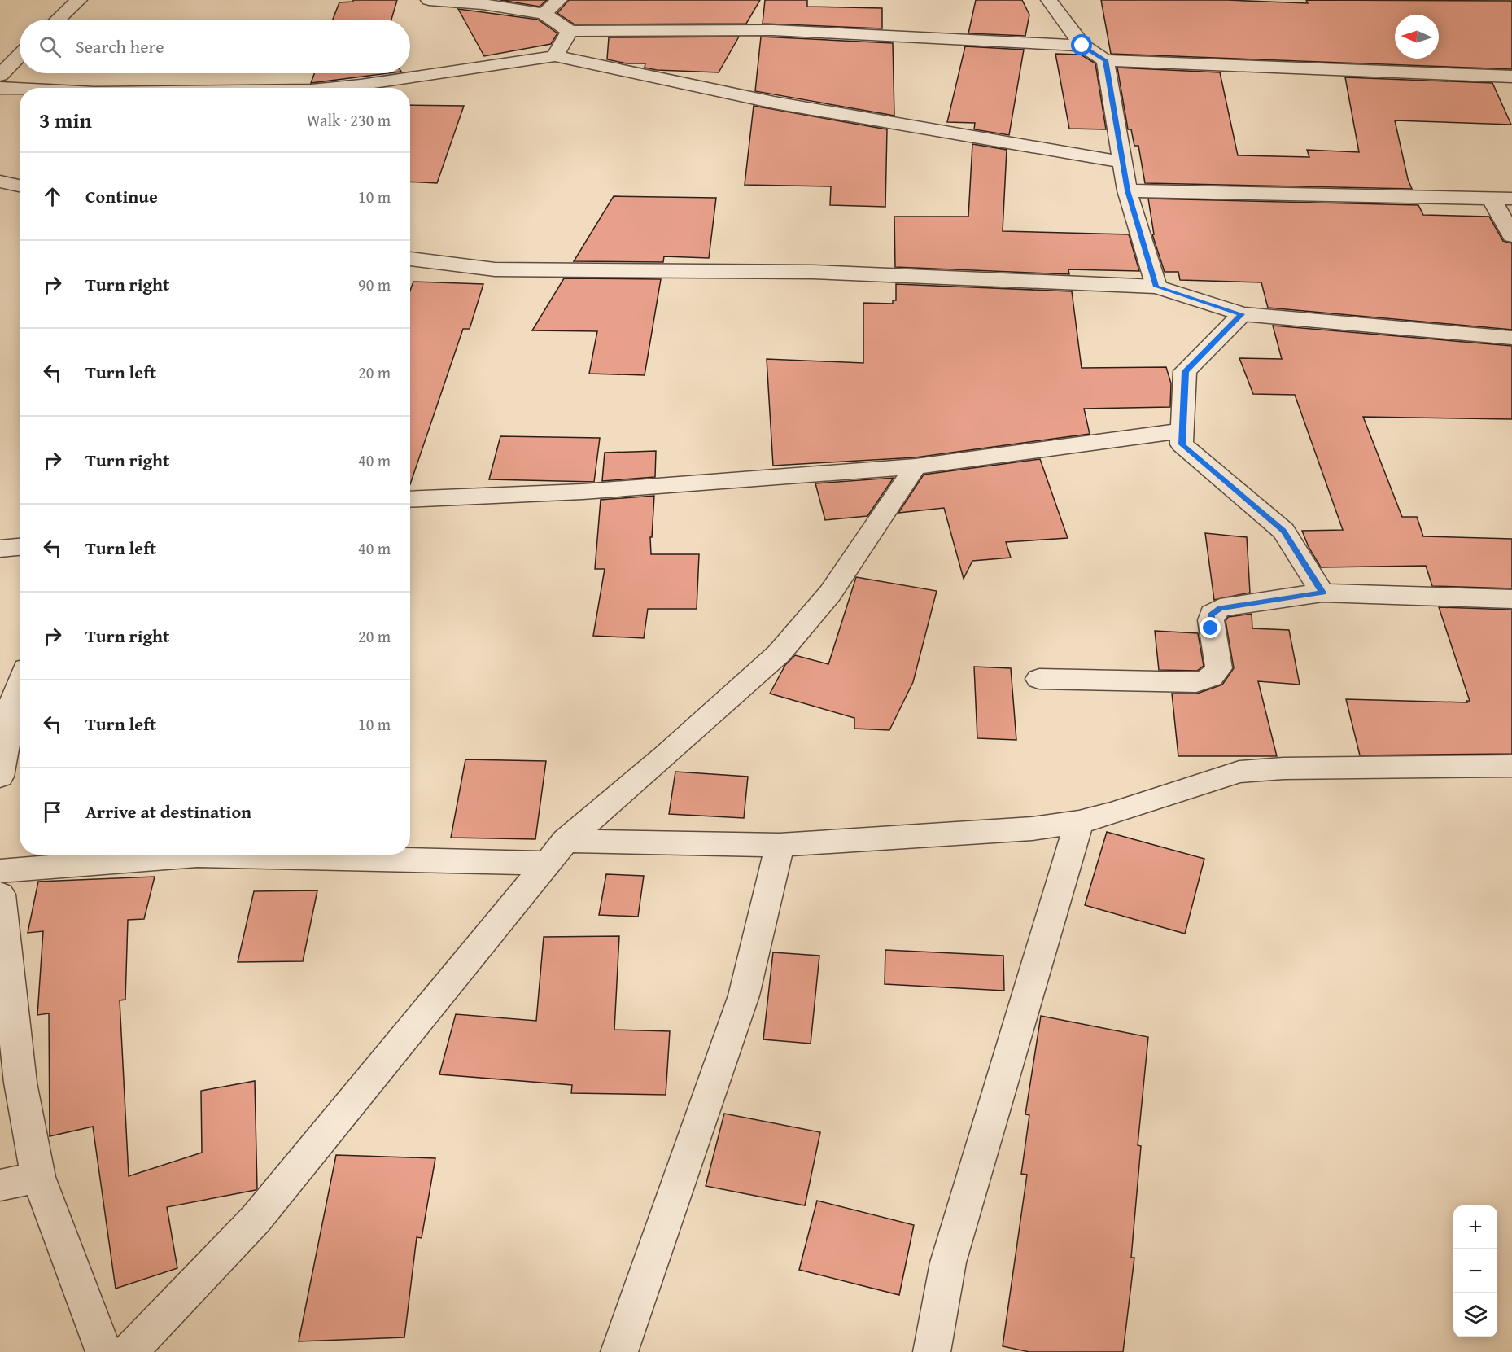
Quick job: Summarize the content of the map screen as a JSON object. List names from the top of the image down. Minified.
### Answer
{"north":"left","page":{"search":"Search here","heading":["3 min","Walk · 230 m"],"list":[["Continue","10 m"],["Turn right","90 m"],["Turn left","20 m"],["Turn right","40 m"],["Turn left","40 m"],["Turn right","20 m"],["Turn left","10 m"],"Arrive at destination"],"map_buttons":["+","−"]}}
